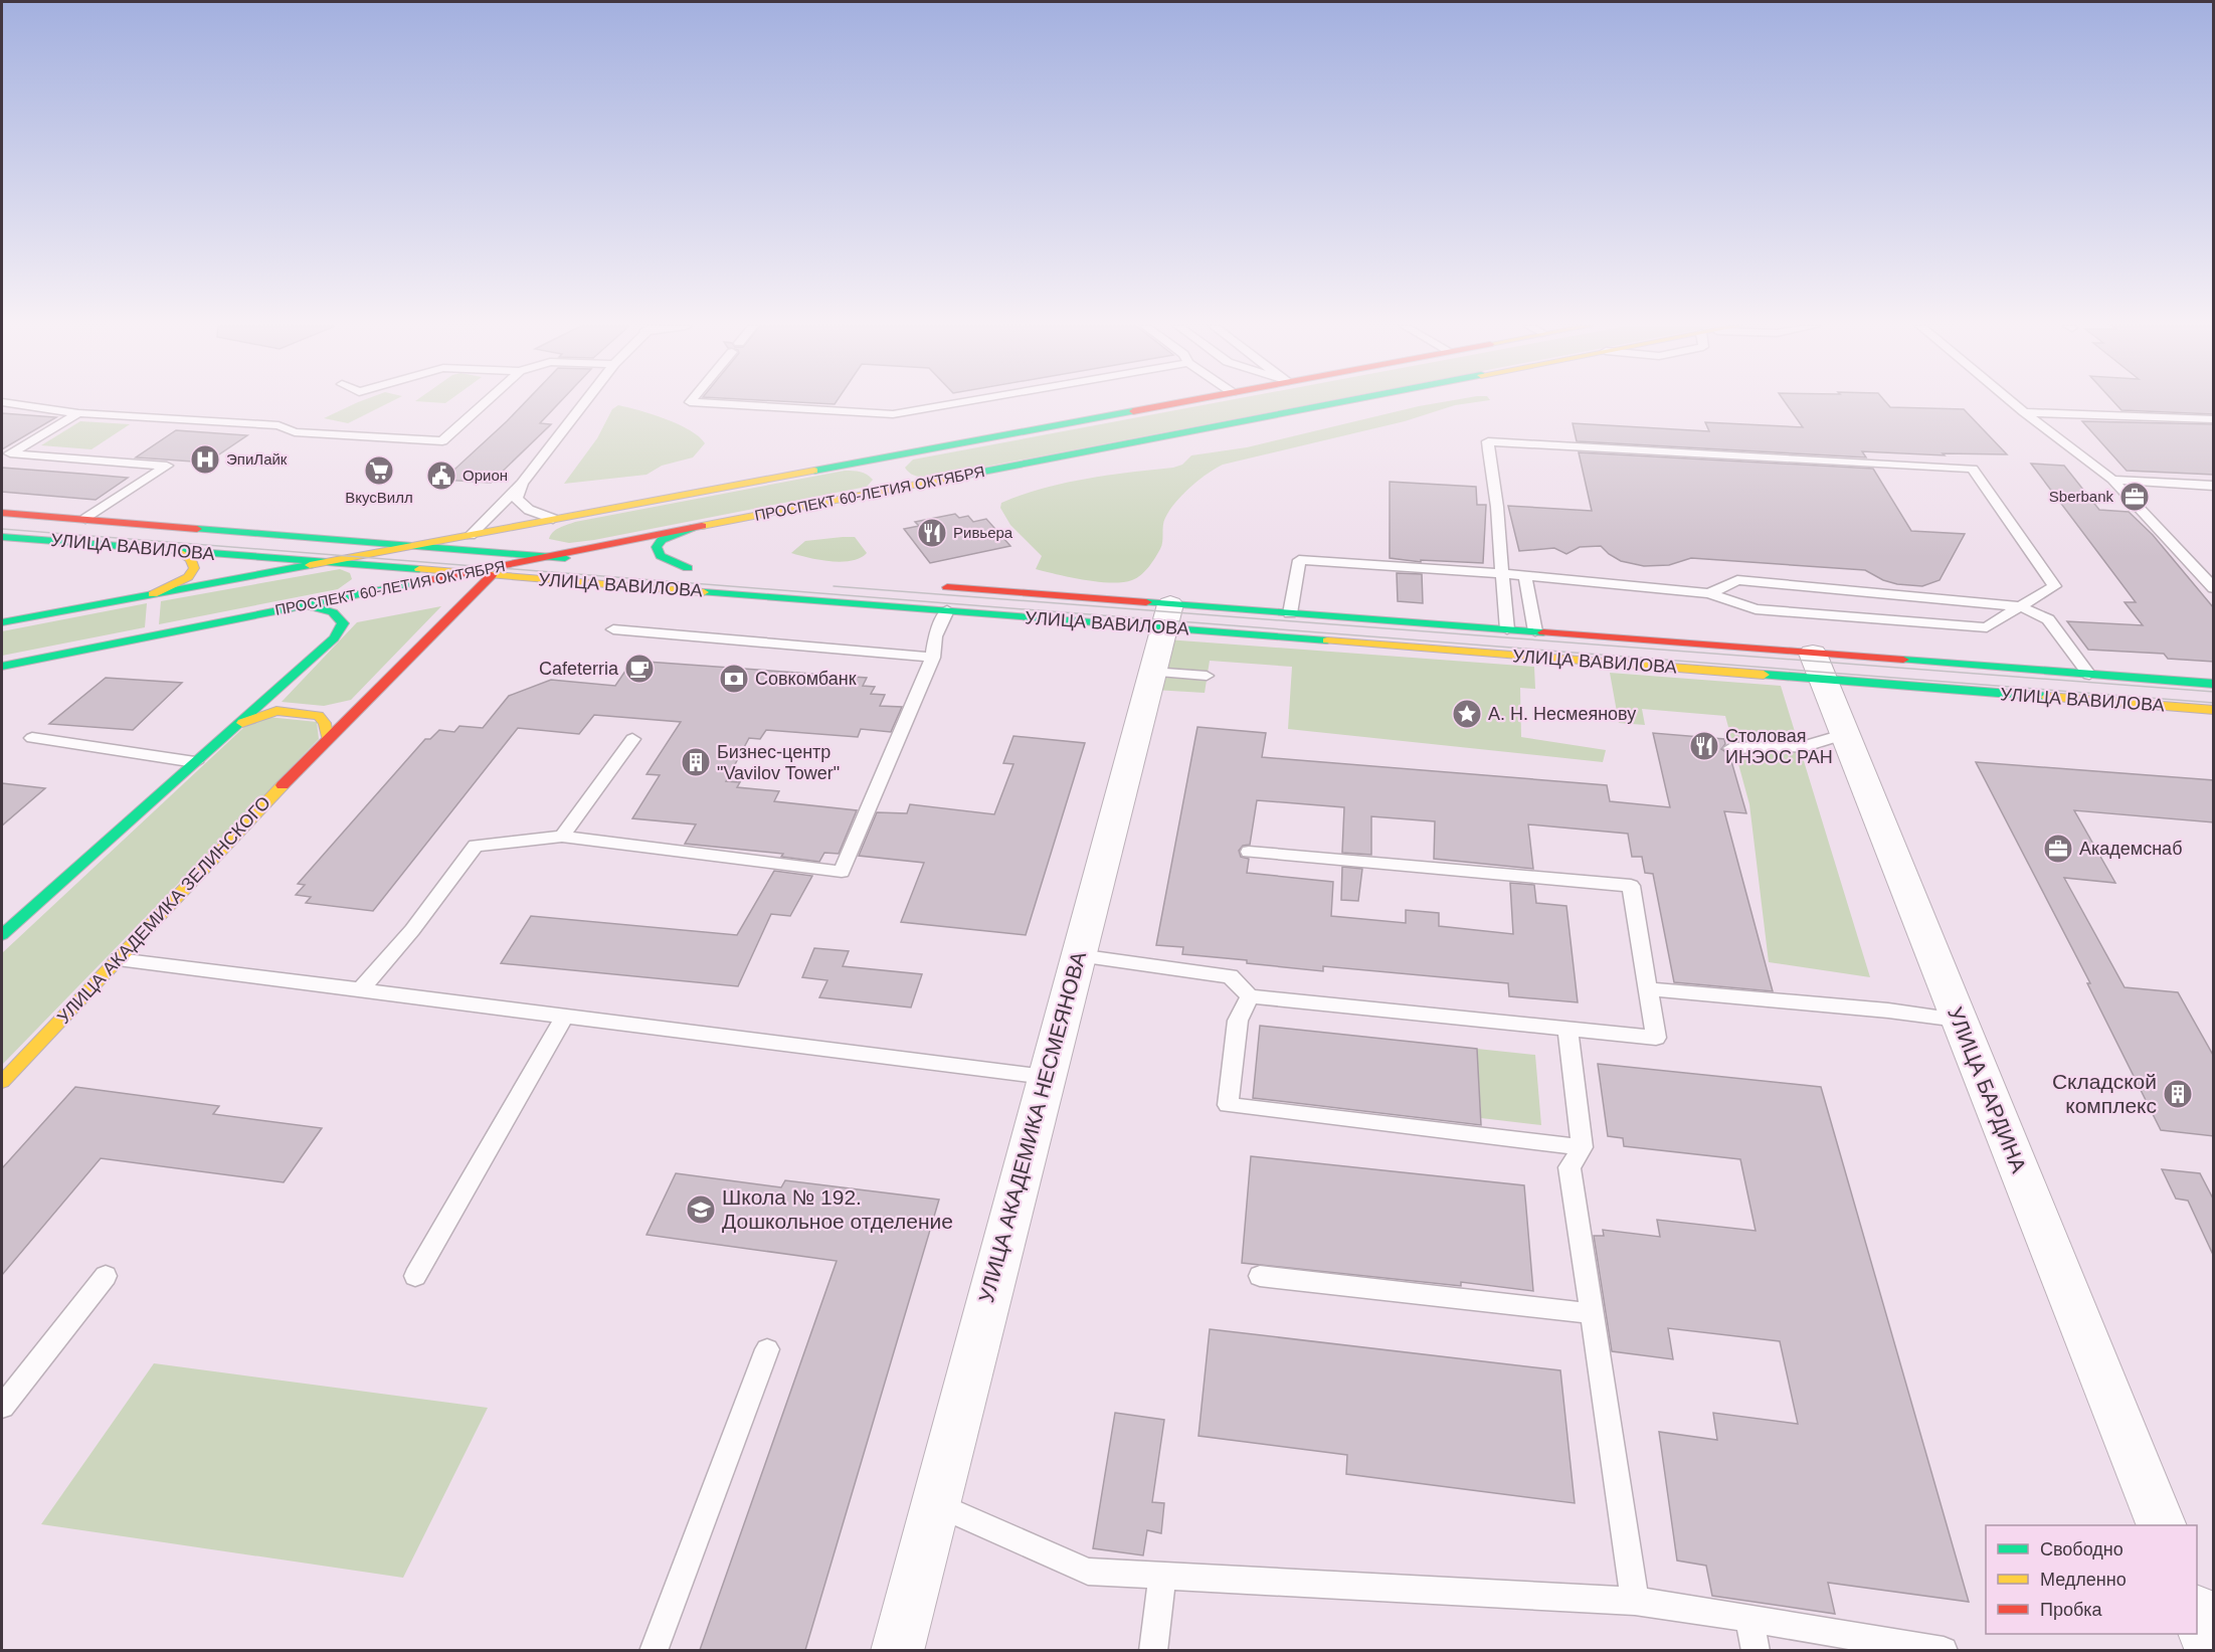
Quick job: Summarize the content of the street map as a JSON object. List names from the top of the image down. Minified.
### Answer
{"streets":{"main road":["ПРОСПЕКТ 60-ЛЕТИЯ ОКТЯБРЯ","УЛИЦА ВАВИЛОВА","УЛИЦА АКАДЕМИКА ЗЕЛИНСКОГО"],"street":["УЛИЦА БАРДИНА","УЛИЦА АКАДЕМИКА НЕСМЕЯНОВА"]},"crossings":[["ПРОСПЕКТ 60-ЛЕТИЯ ОКТЯБРЯ","УЛИЦА ВАВИЛОВА"],["УЛИЦА ВАВИЛОВА","УЛИЦА АКАДЕМИКА ЗЕЛИНСКОГО"],["УЛИЦА ВАВИЛОВА","УЛИЦА БАРДИНА"],["УЛИЦА ВАВИЛОВА","УЛИЦА АКАДЕМИКА НЕСМЕЯНОВА"]],"places":{"hospital":["ЭпиЛайк"],"supermarket":["ВкусВилл"],"public building":["Орион"],"office":["Sberbank","Академснаб"],"restaurant":["Ривьера","Столовая ИНЭОС РАН"],"cafe":["Cafeterria"],"bank":["Совкомбанк"],"place":["А. Н. Несмеянову"],"building":["Бизнес-центр \"Vavilov Tower\"","Складской комплекс"],"school or university":["Школа № 192. Дошкольное отделение"]},"legend":["Свободно","Медленно","Пробка"]}
